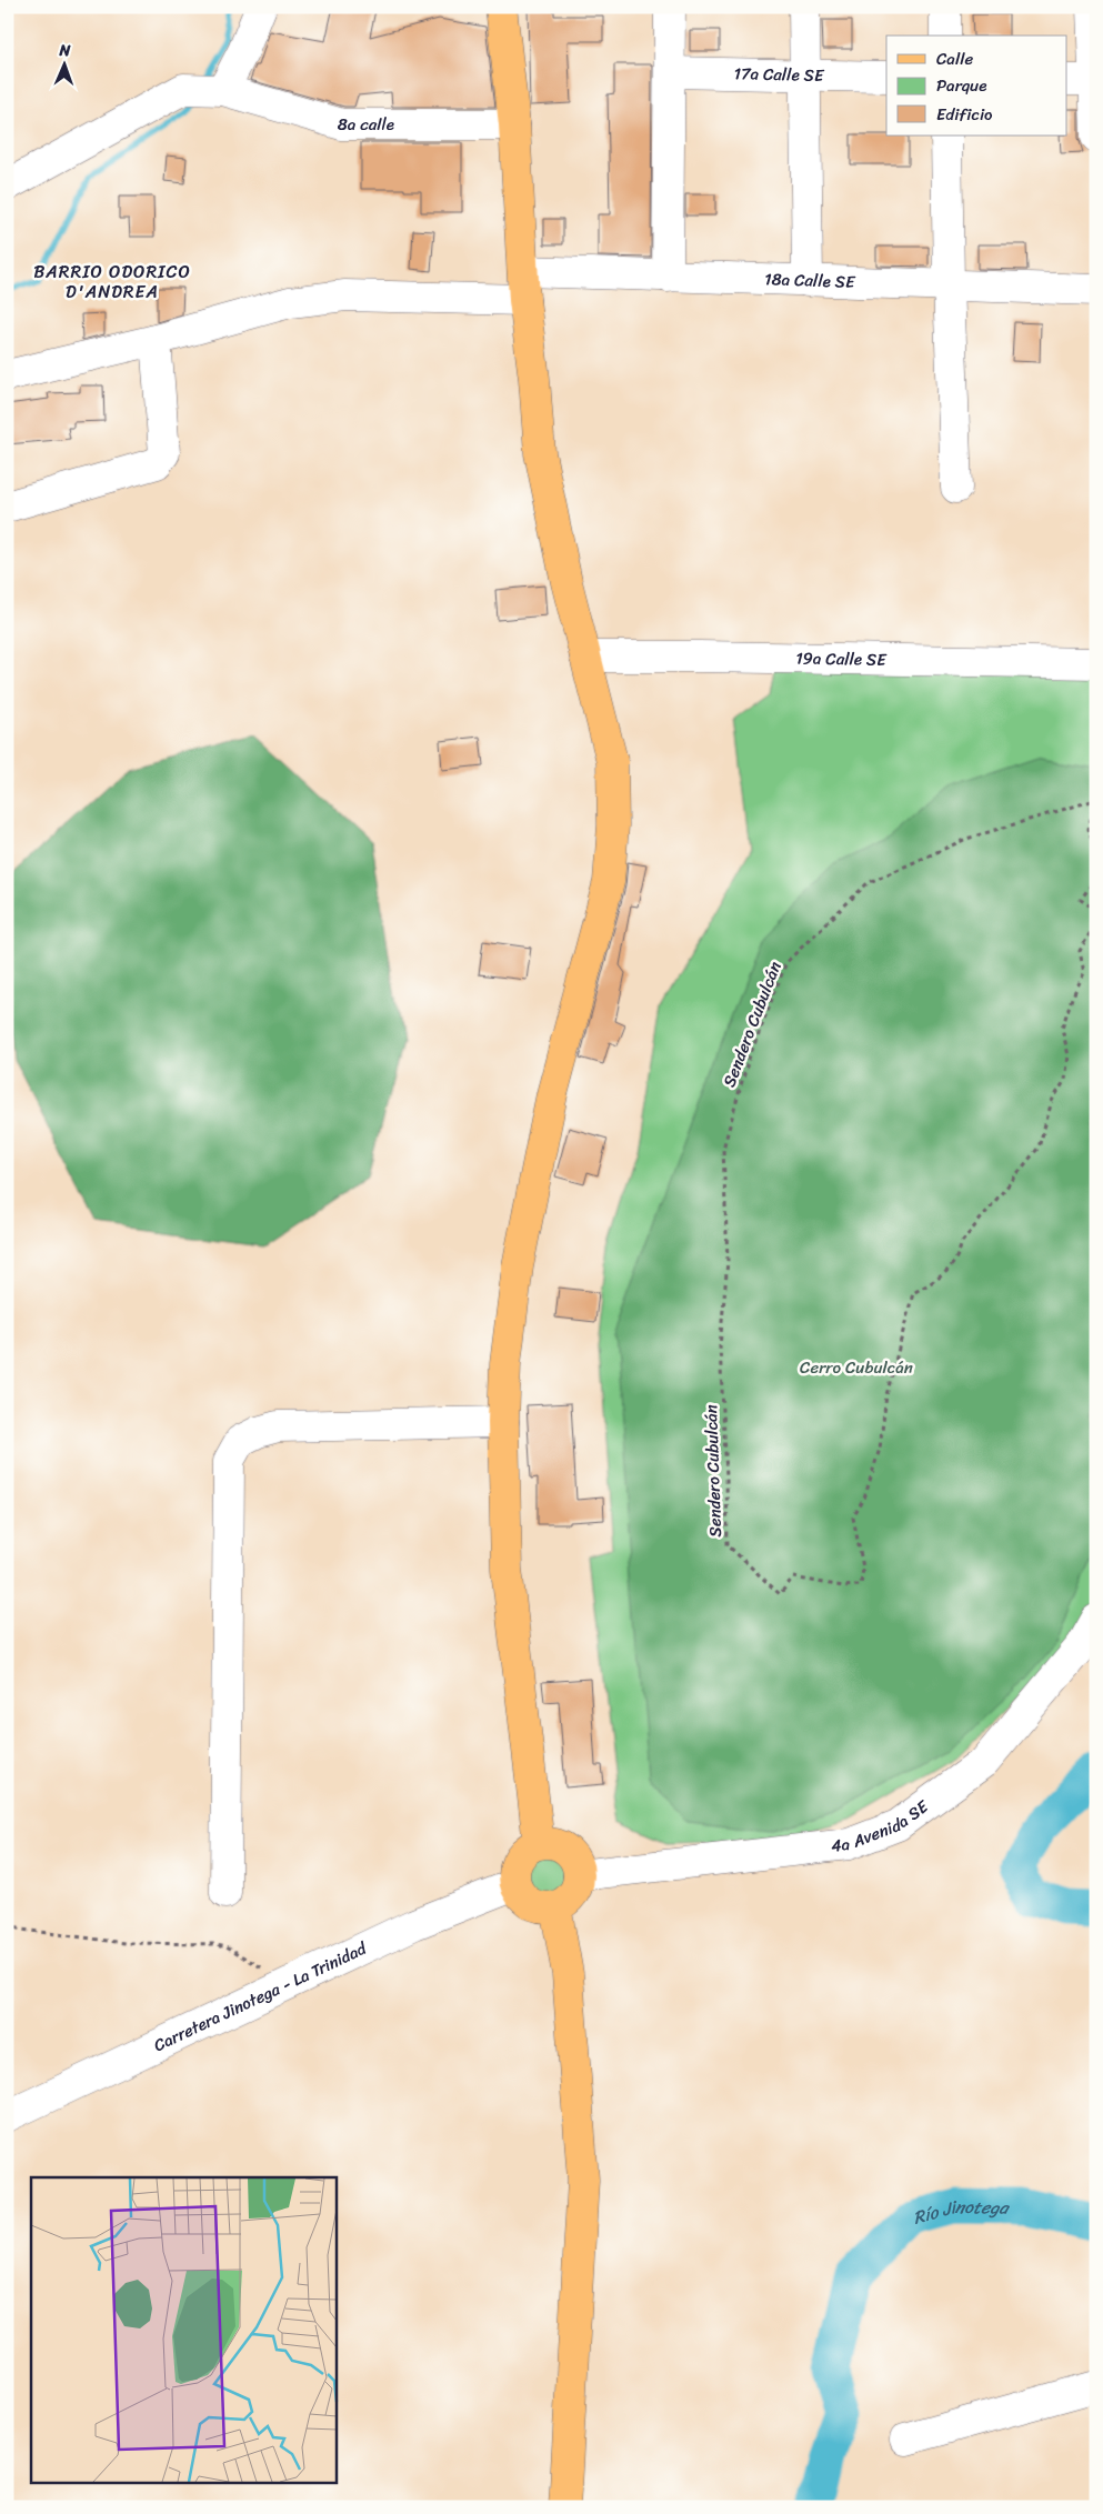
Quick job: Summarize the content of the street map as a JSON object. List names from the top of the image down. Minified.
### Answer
{"streets":{"street":["17a Calle SE","8a calle","18a Calle SE","19a Calle SE","4a Avenida SE","Carretera Jinotega - La Trinidad"],"path":["Sendero Cubulcán"]},"crossings":[["4a Avenida SE","Carretera Jinotega - La Trinidad"]],"districts":["BARRIO ODORICO D'ANDREA"],"water":["Río Jinotega"],"parks":["Cerro Cubulcán"],"legend":["Calle","Parque","Edificio"],"north":"top"}
